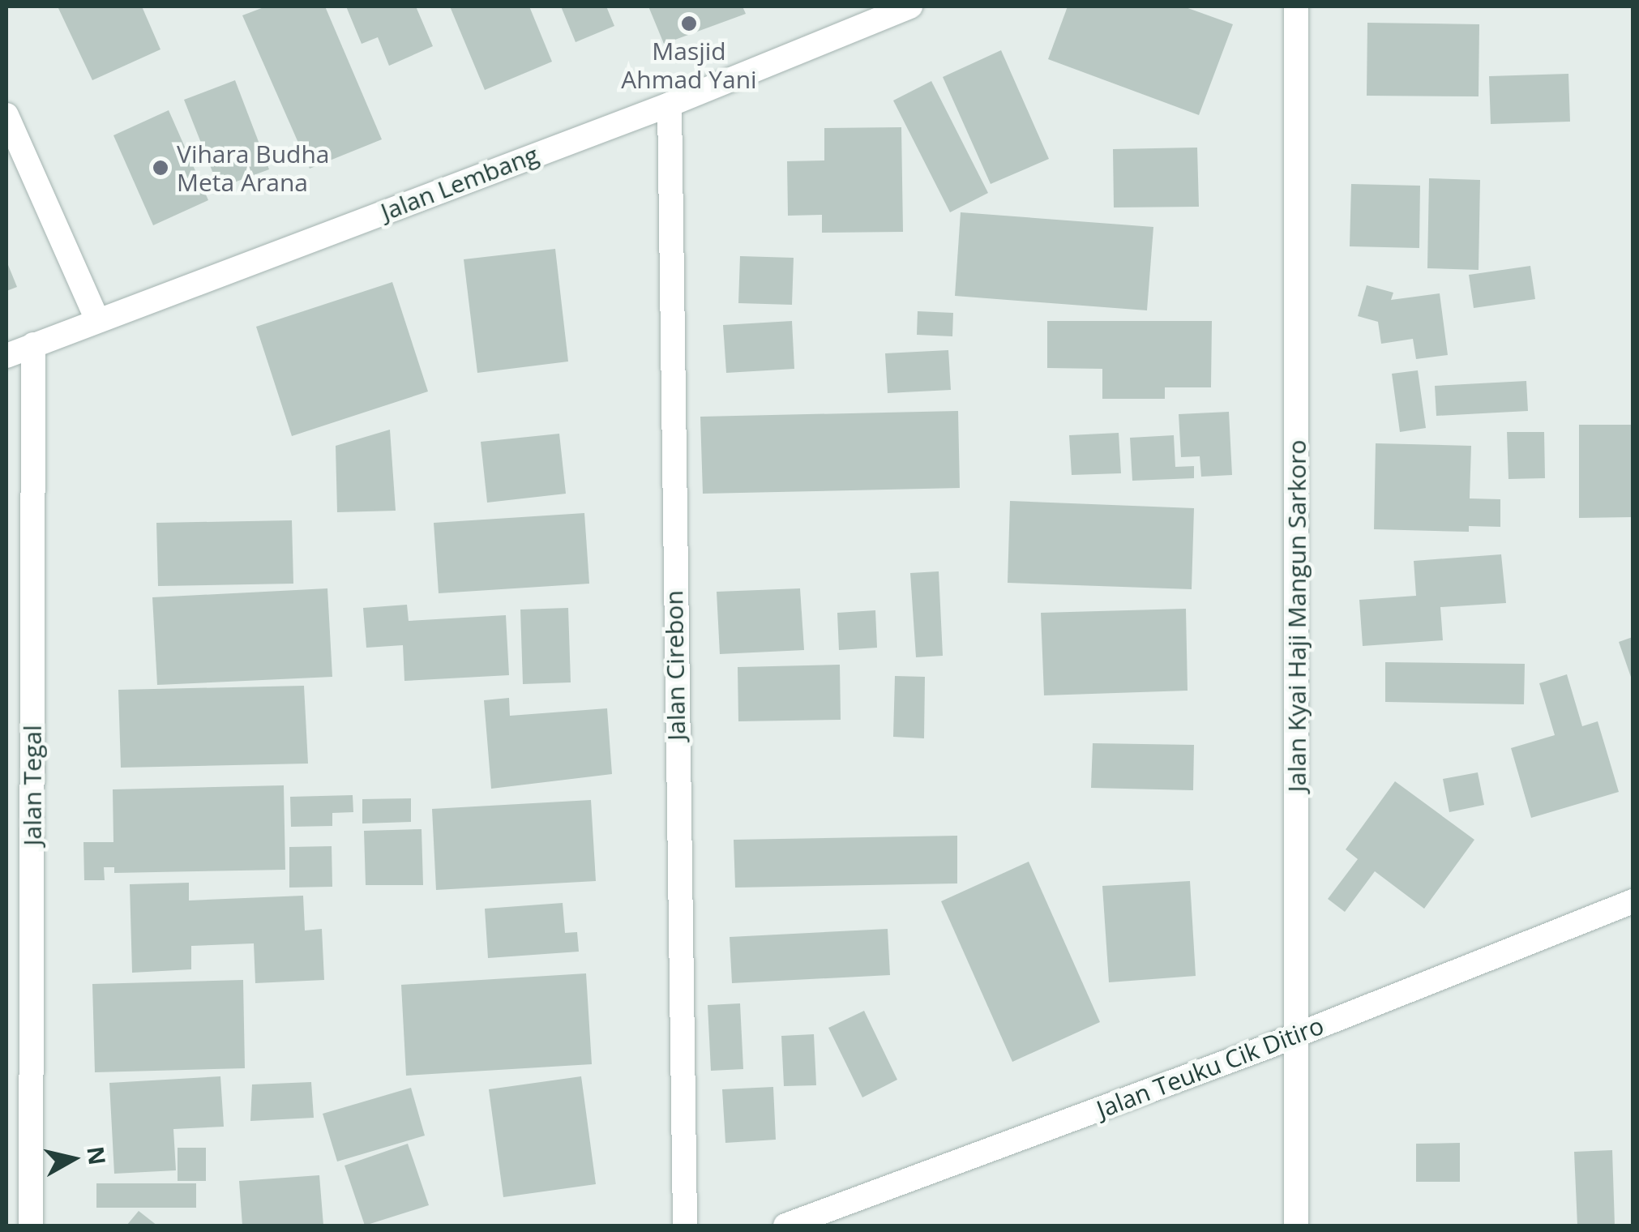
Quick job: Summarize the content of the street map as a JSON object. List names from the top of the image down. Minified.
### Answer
{"streets":{"street":["Jalan Lembang","Jalan Kyai Haji Mangun Sarkoro","Jalan Cirebon","Jalan Tegal","Jalan Teuku Cik Ditiro"]},"crossings":[["Jalan Lembang","Jalan Cirebon"],["Jalan Lembang","Jalan Tegal"],["Jalan Kyai Haji Mangun Sarkoro","Jalan Teuku Cik Ditiro"]],"places":["Masjid Ahmad Yani","Vihara Budha Meta Arana"],"north":"right"}
